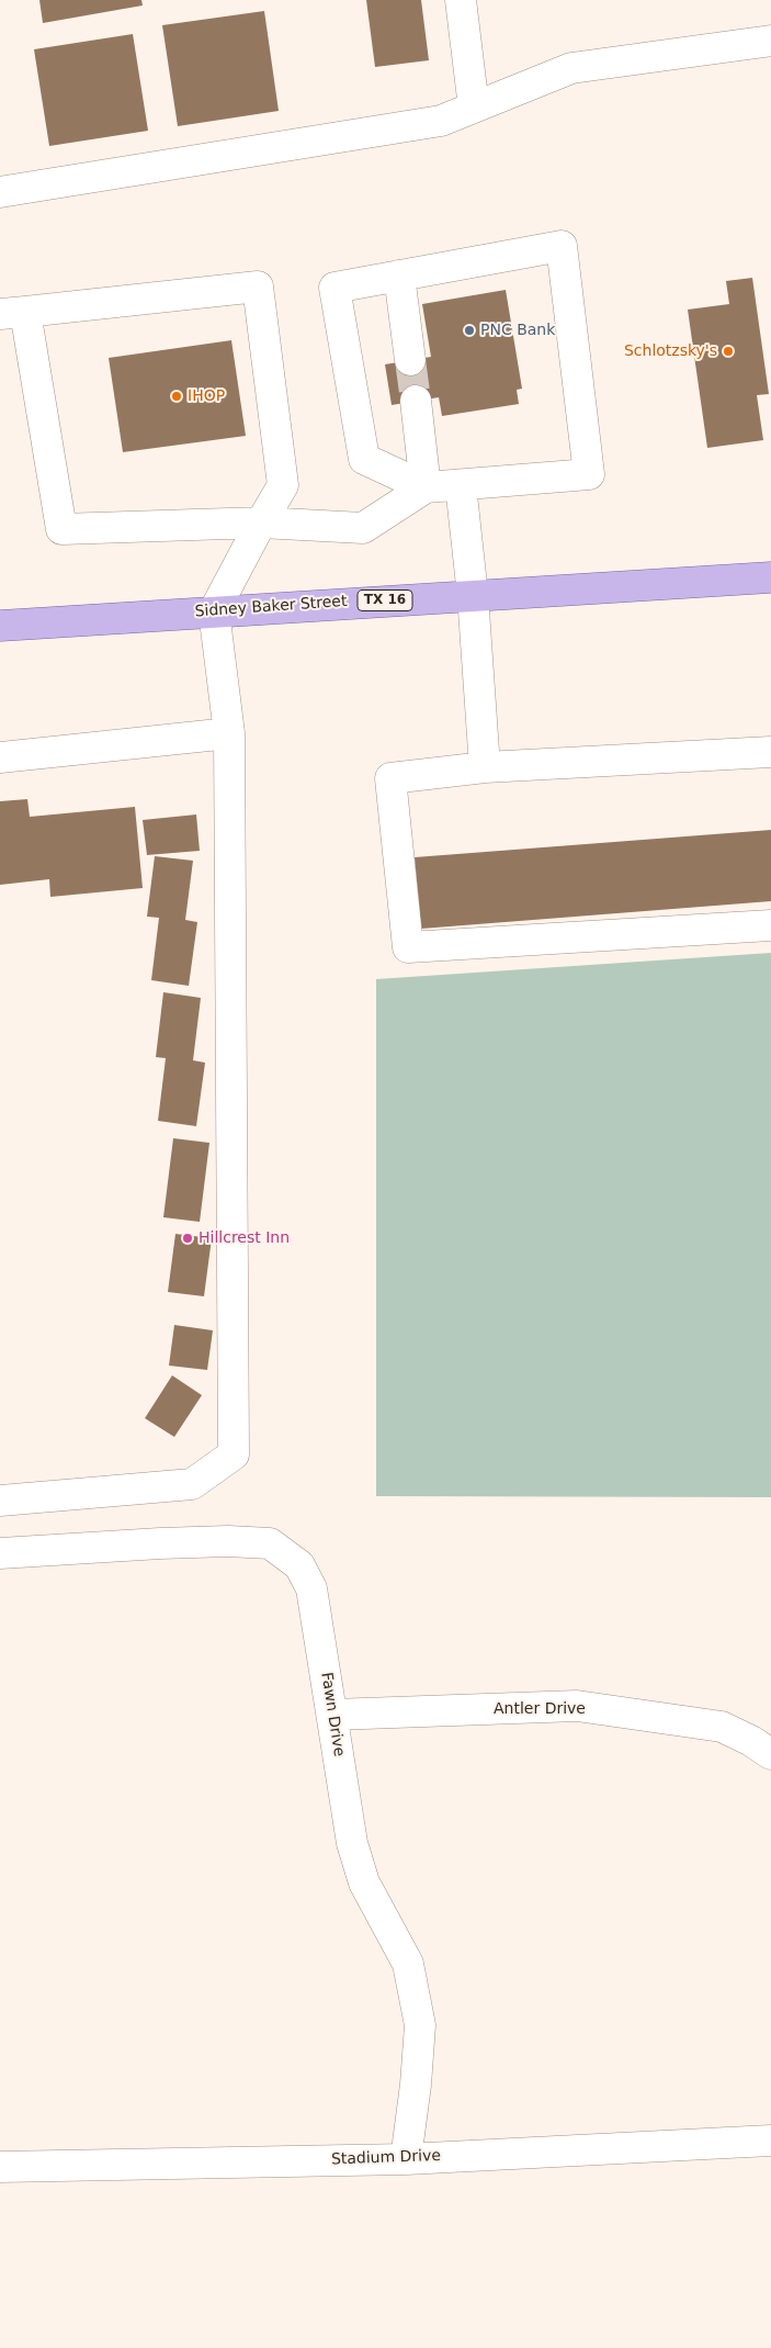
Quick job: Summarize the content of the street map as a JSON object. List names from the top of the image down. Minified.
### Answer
{"streets":{"main road":["TX 16","Sidney Baker Street"],"street":["Antler Drive","Fawn Drive","Stadium Drive"]},"crossings":[["Antler Drive","Fawn Drive"],["Fawn Drive","Stadium Drive"]],"places":["PNC Bank","Schlotzsky's","IHOP","Hillcrest Inn"]}
